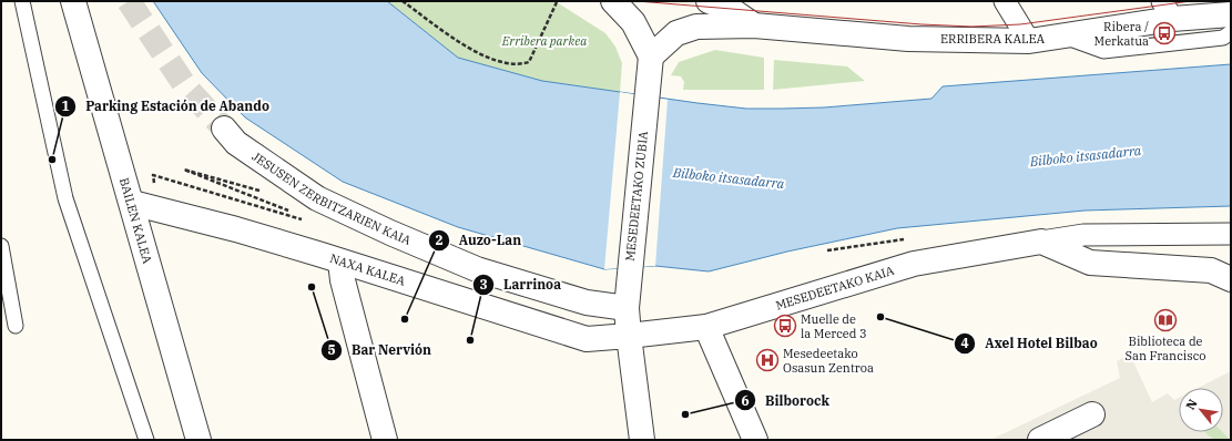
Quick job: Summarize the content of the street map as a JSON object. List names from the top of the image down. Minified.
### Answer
{"streets":{"street":["ERRIBERA KALEA","MESEDEETAKO ZUBIA","JESUSEN ZERBITZARIEN KAIA","BAILEN KALEA","NAXA KALEA","MESEDEETAKO KAIA"]},"crossings":[["ERRIBERA KALEA","MESEDEETAKO ZUBIA"],["MESEDEETAKO ZUBIA","JESUSEN ZERBITZARIEN KAIA"],["MESEDEETAKO ZUBIA","NAXA KALEA"],["MESEDEETAKO ZUBIA","MESEDEETAKO KAIA"],["BAILEN KALEA","NAXA KALEA"],["NAXA KALEA","MESEDEETAKO KAIA"]],"water":["Bilboko itsasadarra"],"parks":["Erribera parkea"],"places":{"bus stop":["Ribera / Merkatua","Muelle de la Merced 3"],"other":["Parking Estación de Abando","Bar Nervión","Axel Hotel Bilbao","Auzo-Lan","Larrinoa","Bilborock"],"library":["Biblioteca de San Francisco"],"hospital":["Mesedeetako Osasun Zentroa"]},"north":"top left"}
